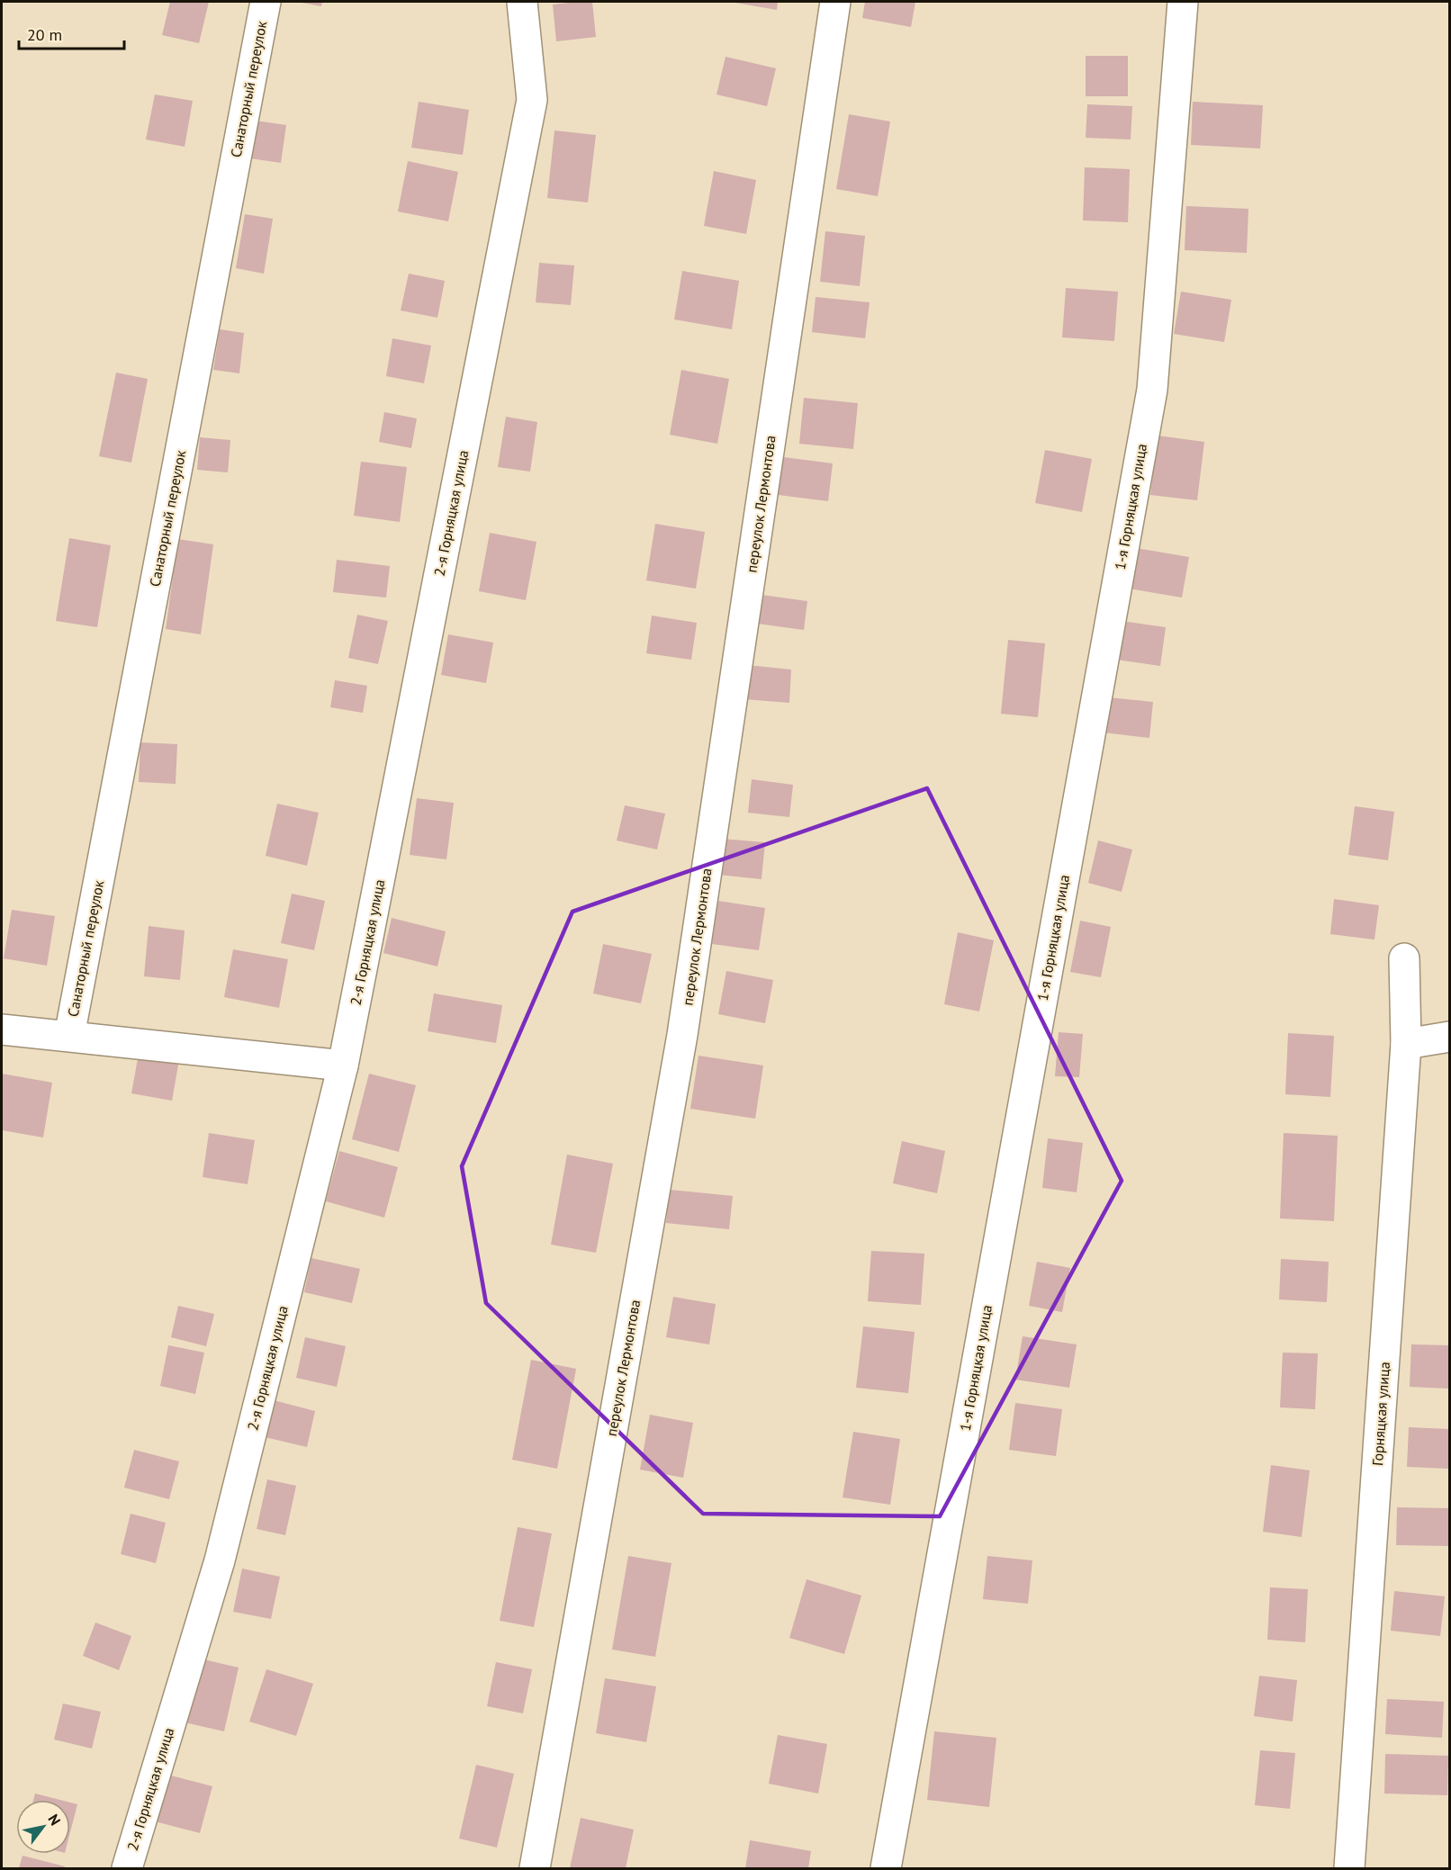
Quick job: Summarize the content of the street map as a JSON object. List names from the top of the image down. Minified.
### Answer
{"streets":{"street":["Санаторный переулок","переулок Лермонтова","1-я Горняцкая улица","2-я Горняцкая улица","Горняцкая улица"]},"scale_bar":"20 m","north":"top right"}
